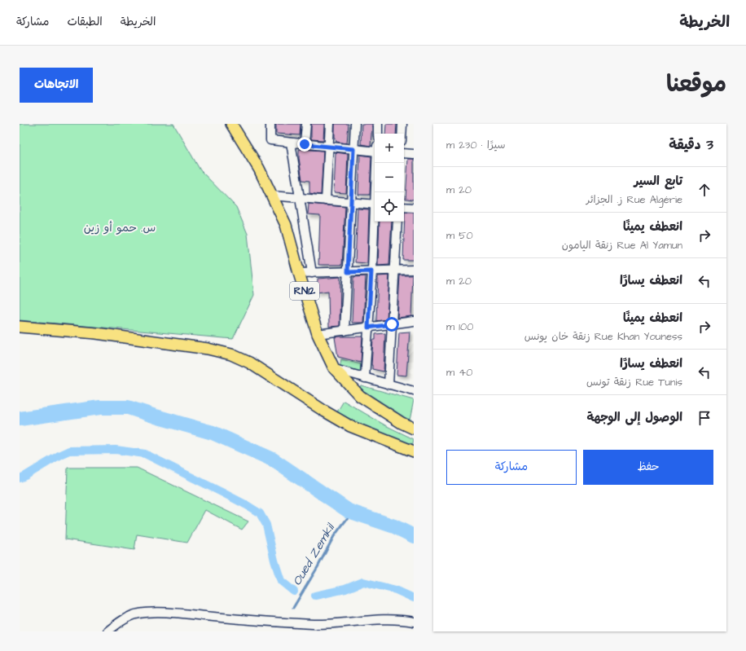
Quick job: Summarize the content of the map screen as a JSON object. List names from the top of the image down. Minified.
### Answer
{"streets":{"main road":["RN12"]},"water":["Oued Zemkil"],"parks":["س. حمو أو زين"],"page":{"header":"الخريطة","nav":["الخريطة","الطبقات","مشاركة"],"title":"موقعنا","buttons":["الاتجاهات",["حفظ","مشاركة"]],"heading":["3 دقيقة","سيرًا · 230 m"],"map_buttons":["+","−"],"list":[["تابع السير","Rue Algérie ز. الجزائر","20 m"],["انعطف يمينًا","Rue Al Yamun زنقة اليامون","50 m"],["انعطف يسارًا","20 m"],["انعطف يمينًا","Rue Khan Youness زنقة خان يونس","100 m"],["انعطف يسارًا","Rue Tunis زنقة تونس","40 m"],"الوصول إلى الوجهة"]}}
